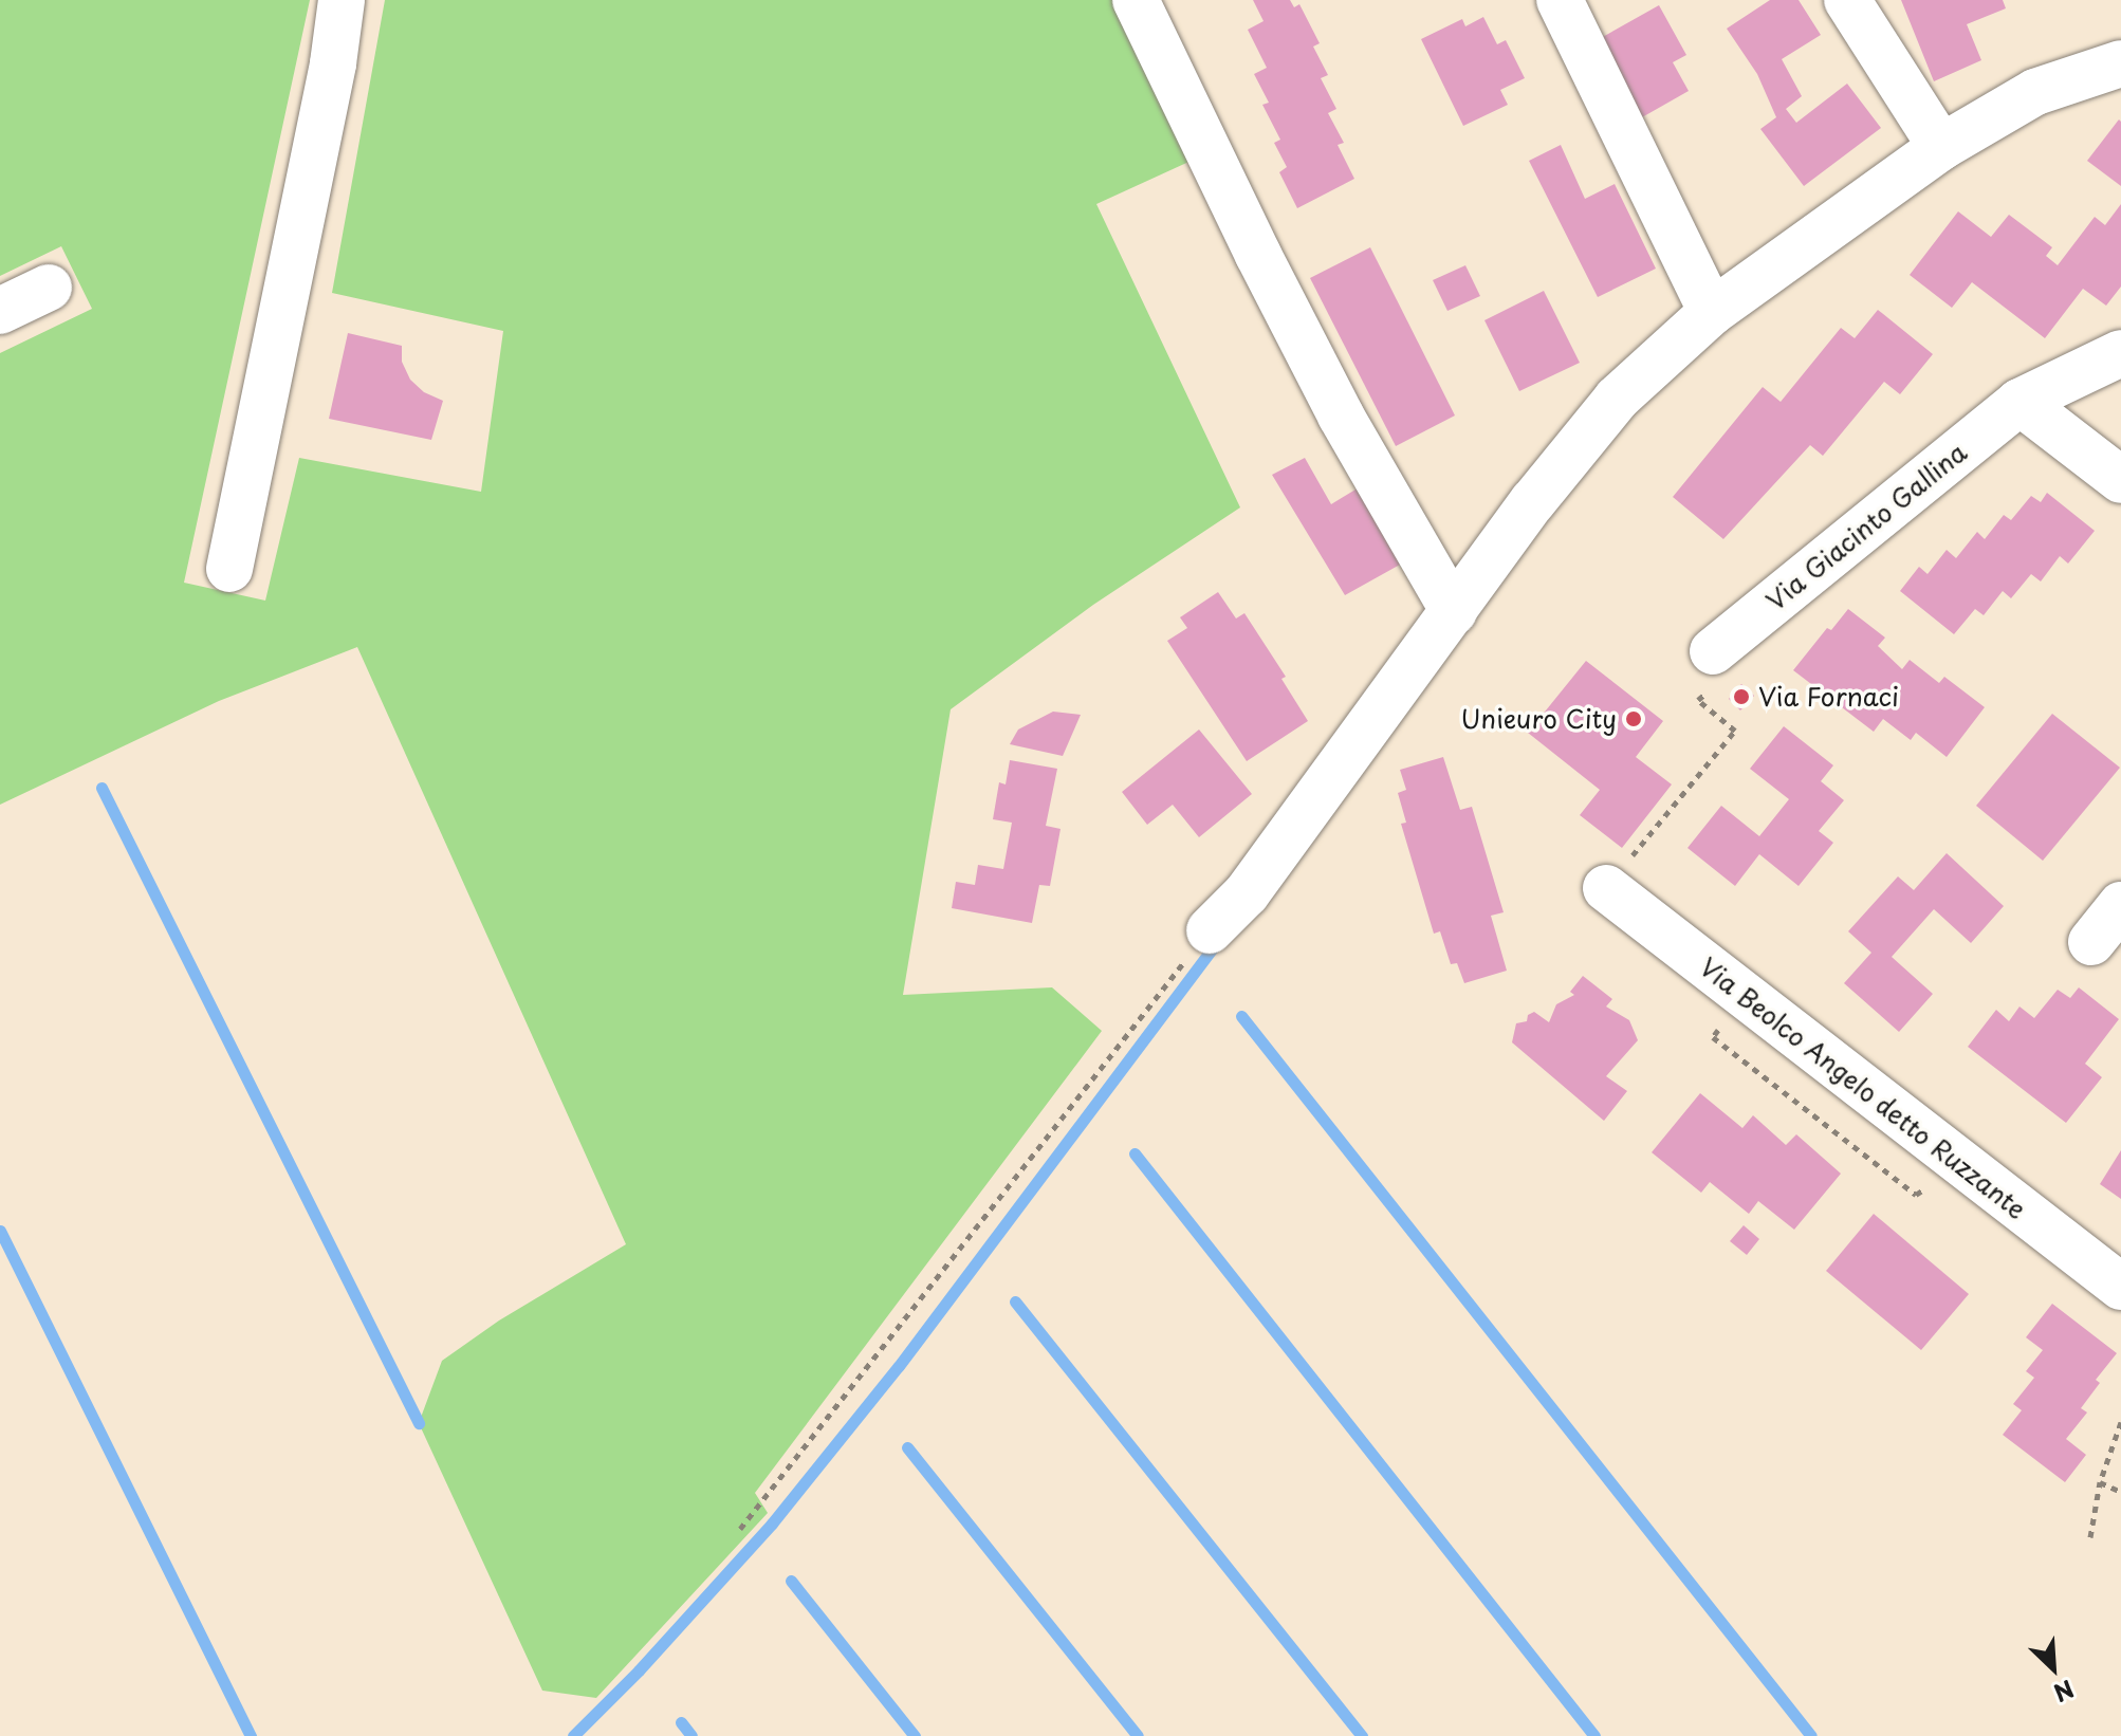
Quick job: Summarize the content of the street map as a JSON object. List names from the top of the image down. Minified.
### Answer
{"streets":{"street":["Via Giacinto Gallina","Via Beolco Angelo detto Ruzzante"]},"places":["Via Fornaci","Unieuro City"],"north":"bottom right"}
